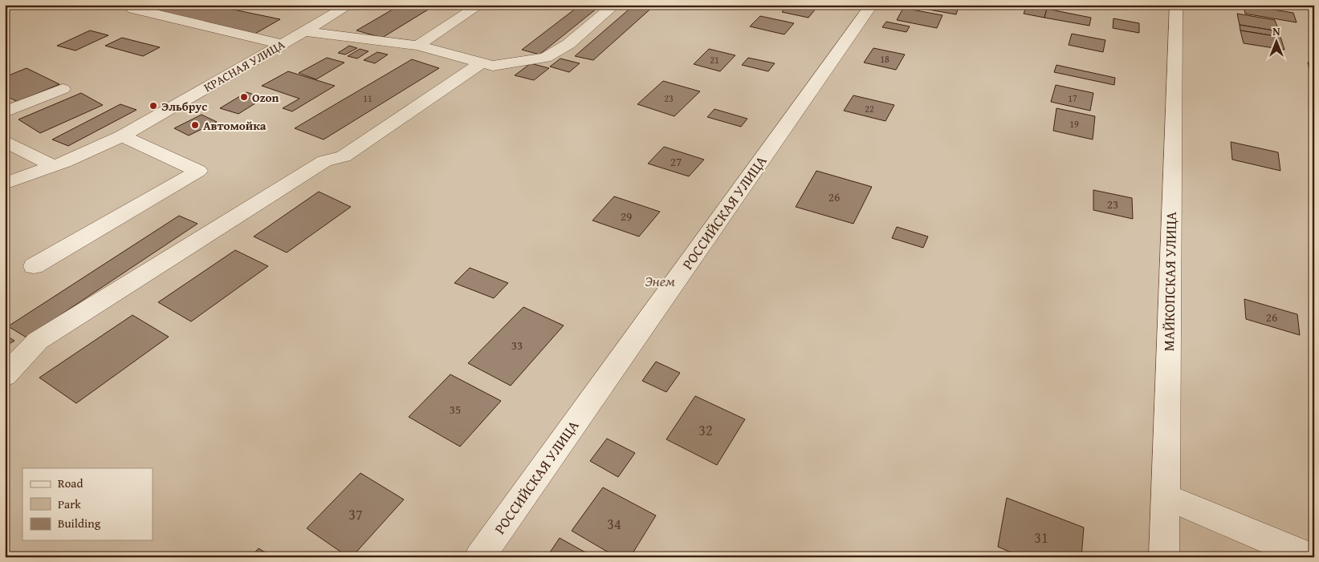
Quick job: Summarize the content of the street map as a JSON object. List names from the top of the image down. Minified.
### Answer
{"streets":{"street":["КРАСНАЯ УЛИЦА","РОССИЙСКАЯ УЛИЦА","МАЙКОПСКАЯ УЛИЦА"]},"parks":["Энем"],"places":["Ozon","Эльбрус","Автомойка"],"house_numbers":["18","21","11","23","17","22","19","27","26","23","29","26","33","35","32","37","34","31"],"legend":["Road","Park","Building"],"north":"top"}
